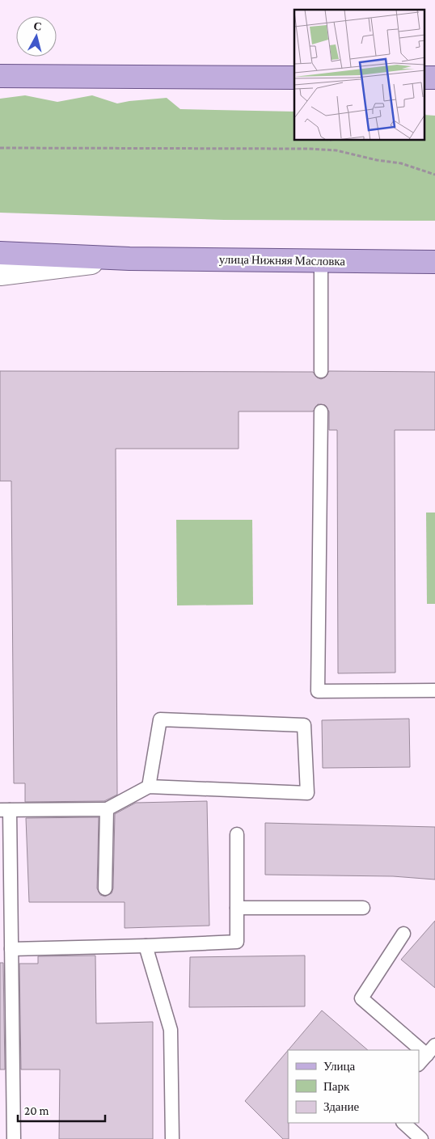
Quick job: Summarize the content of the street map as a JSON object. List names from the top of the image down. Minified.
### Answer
{"streets":{"main road":["улица Нижняя Масловка"]},"legend":["Улица","Парк","Здание"],"scale_bar":"20 m","north":"top"}
